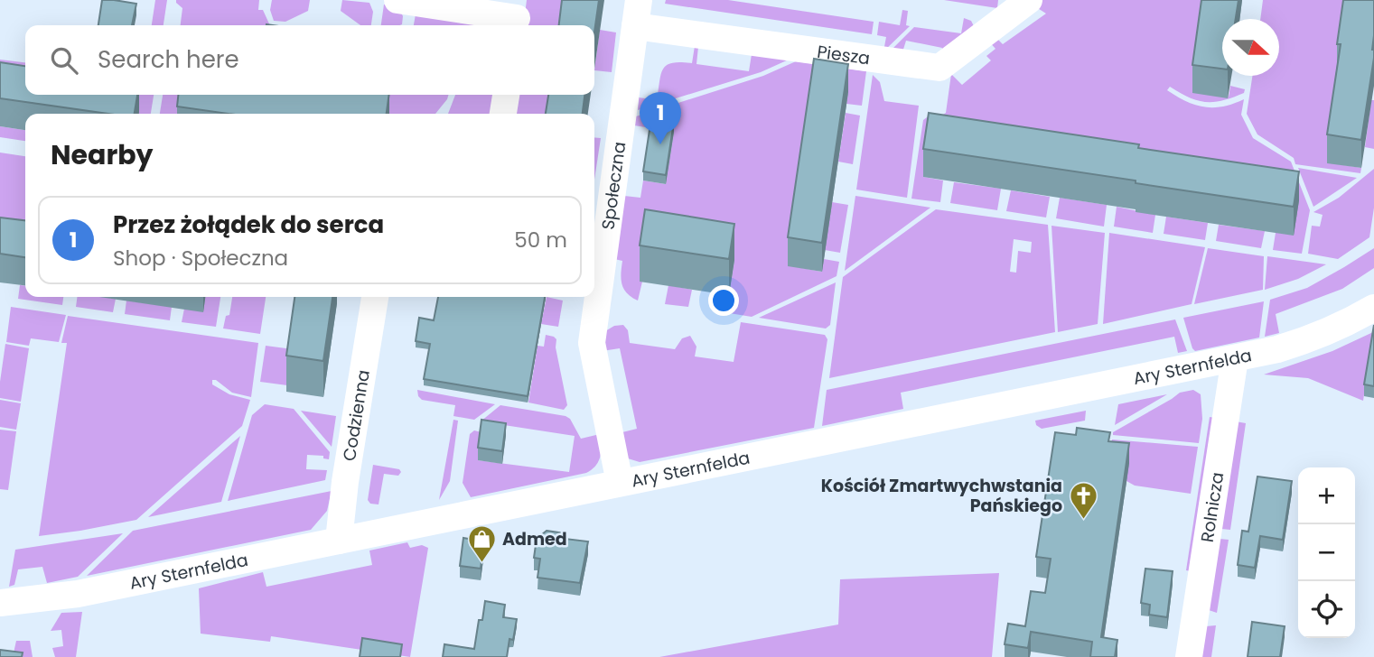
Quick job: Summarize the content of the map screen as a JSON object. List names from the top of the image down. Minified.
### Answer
{"streets":{"street":["Piesza","Społeczna","Ary Sternfelda","Codzienna","Rolnicza"]},"crossings":[["Piesza","Społeczna"],["Społeczna","Ary Sternfelda"],["Ary Sternfelda","Codzienna"],["Ary Sternfelda","Rolnicza"]],"places":{"church":["Kościół Zmartwychwstania Pańskiego"],"shop":["Admed"]},"north":"right","page":{"search":"Search here","pins":"1","heading":"Nearby","list":[{"mark":"1","name":"Przez żołądek do serca","note":"Shop · Społeczna","value":"50 m"}],"map_buttons":["+","−"]}}
